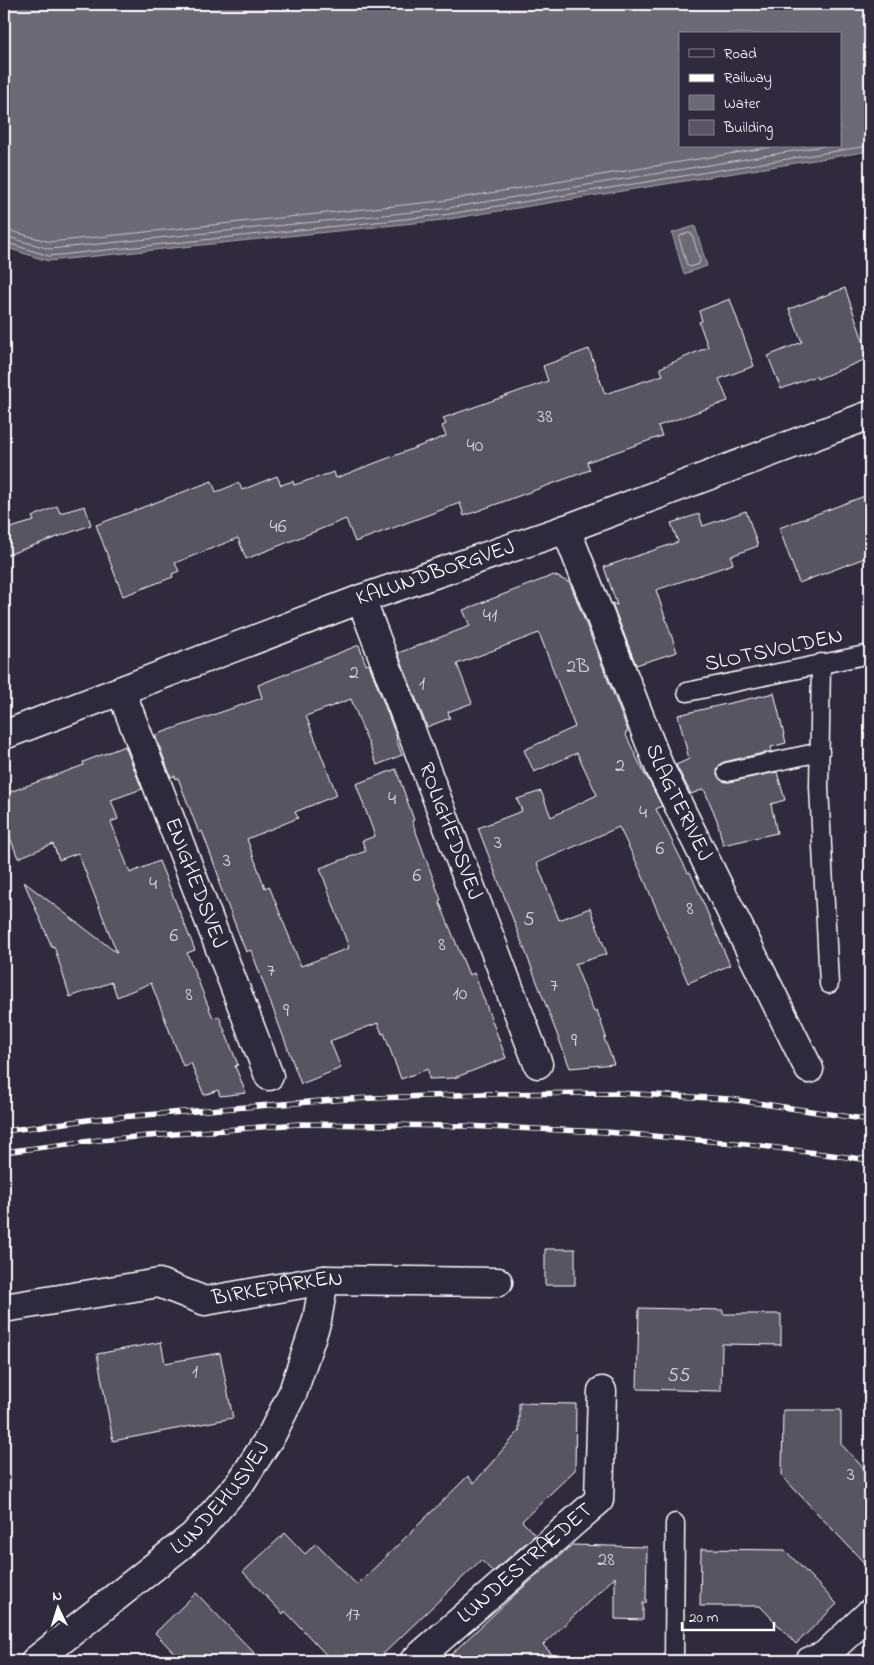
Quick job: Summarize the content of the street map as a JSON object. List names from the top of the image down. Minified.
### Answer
{"streets":{"street":["KALUNDBORGVEJ","SLAGTERIVEJ","ROLIGHEDSVEJ","ENIGHEDSVEJ","BIRKEPARKEN","LUNDEHUSVEJ","LUNDESTRÆDET"],"lane":["SLOTSVOLDEN"]},"crossings":[["KALUNDBORGVEJ","SLAGTERIVEJ"],["KALUNDBORGVEJ","ROLIGHEDSVEJ"],["KALUNDBORGVEJ","ENIGHEDSVEJ"],["BIRKEPARKEN","LUNDEHUSVEJ"]],"house_numbers":["38","40","46","41","2B","2","1","2","4","4","3","6","3","6","4","8","5","6","8","7","7","10","8","9","9","1","55","3","28","17"],"legend":["Road","Railway","Water","Building"],"scale_bar":"20 m","north":"top"}
